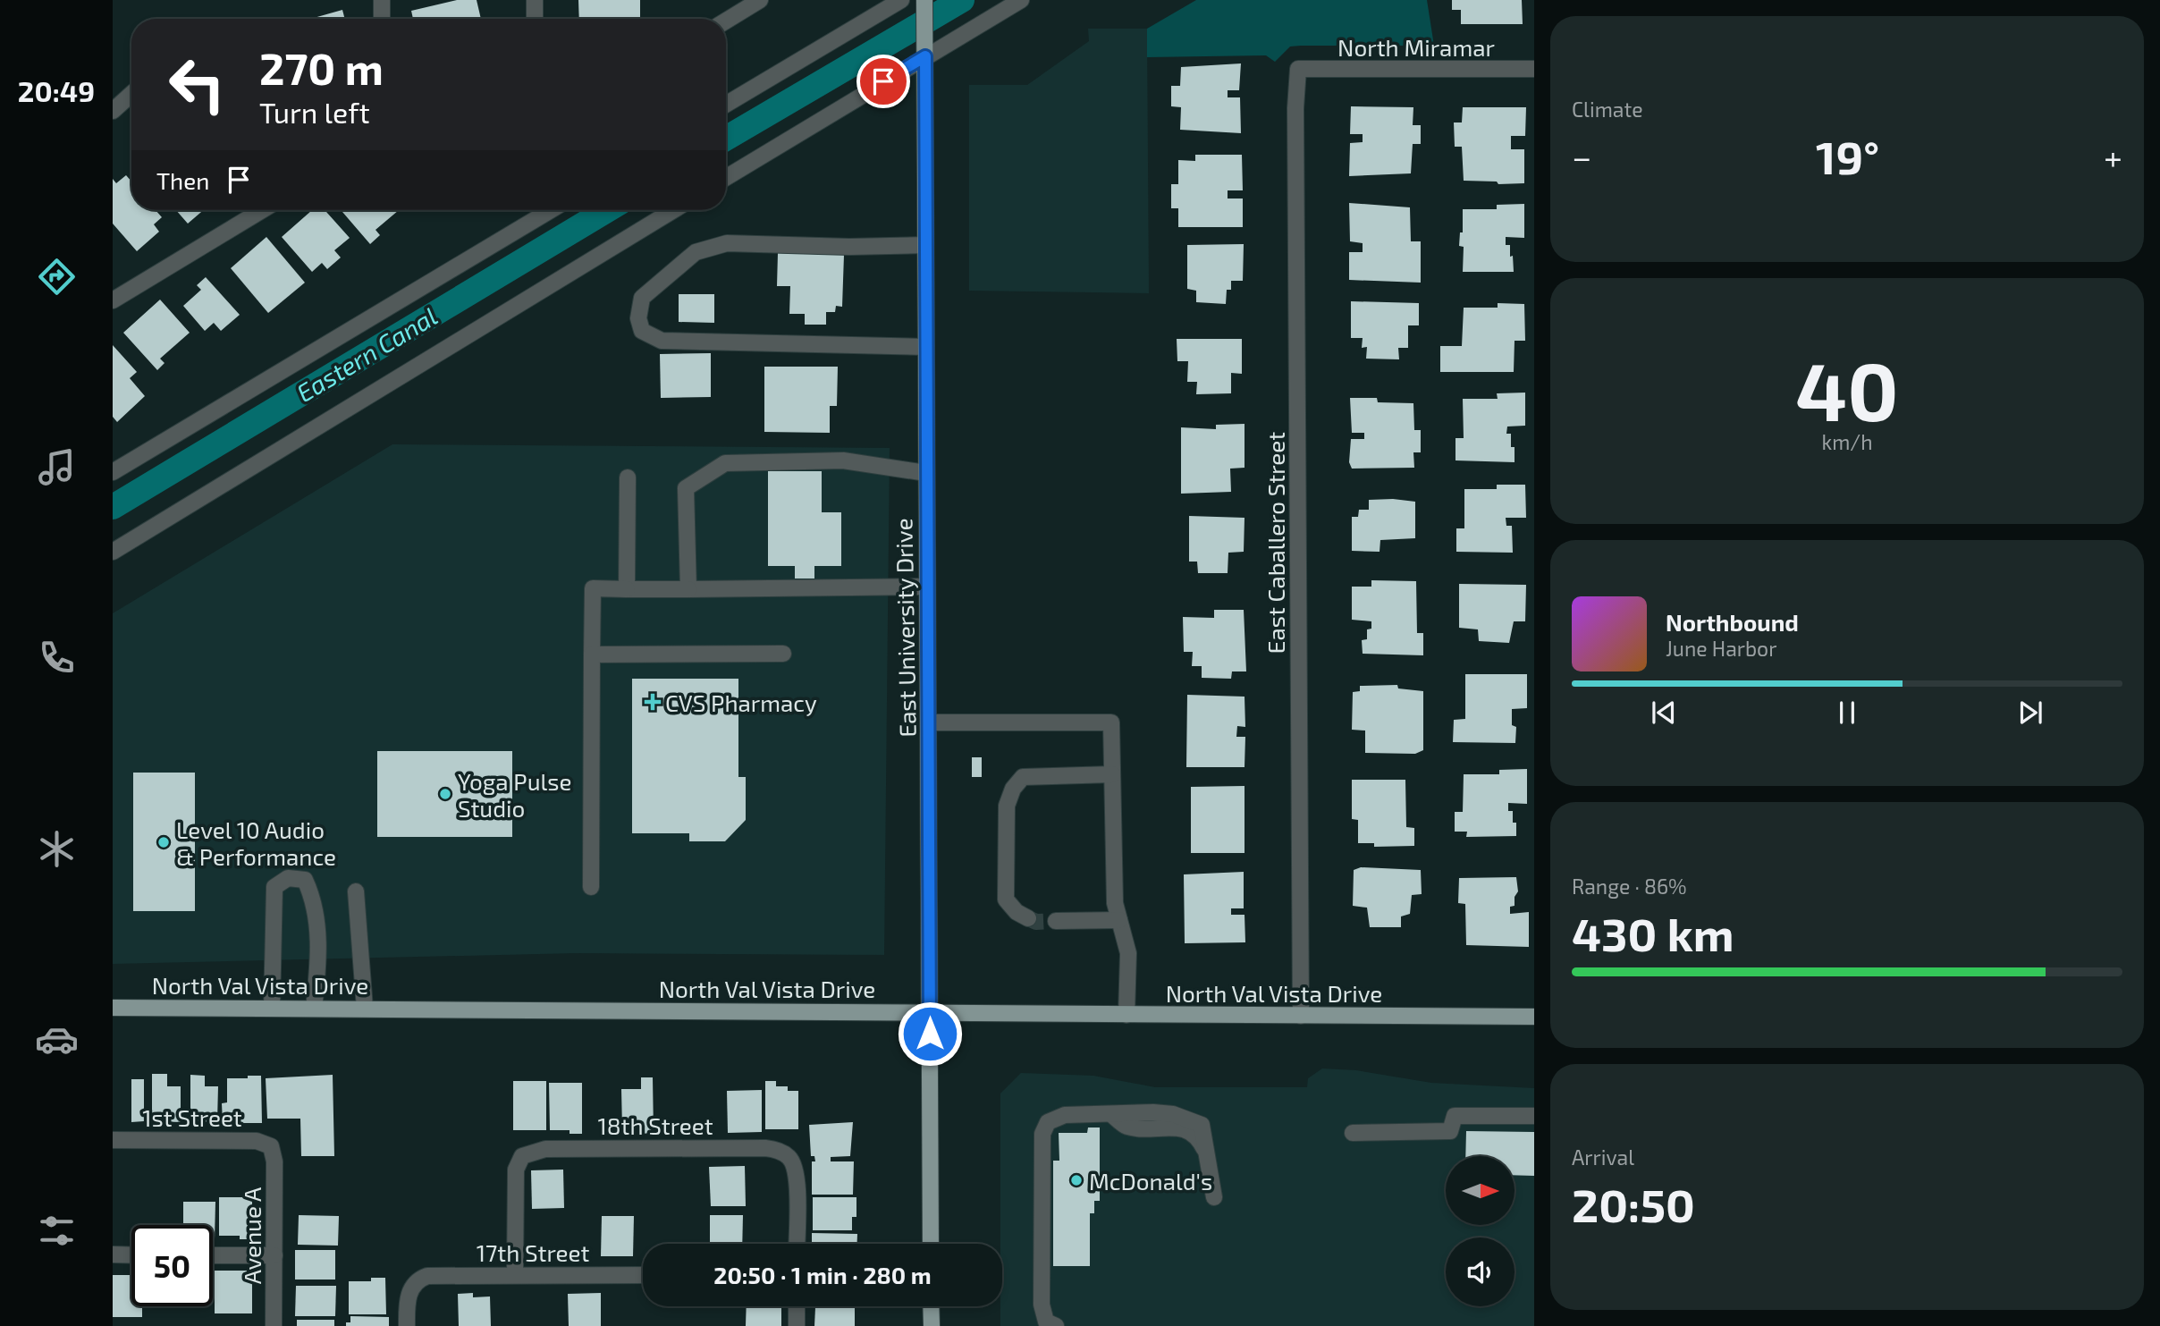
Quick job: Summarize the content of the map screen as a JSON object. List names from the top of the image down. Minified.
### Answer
{"streets":{"main road":["East University Drive","North Val Vista Drive"],"street":["North Miramar","East Caballero Street","1st Street","18th Street","Avenue A","17th Street"]},"crossings":[["North Miramar","East Caballero Street"],["East Caballero Street","North Val Vista Drive"],["East University Drive","North Val Vista Drive"],["1st Street","Avenue A"],["18th Street","17th Street"]],"water":["Eastern Canal"],"places":{"health":["CVS Pharmacy"],"other":["Yoga Pulse Studio","Level 10 Audio & Performance","McDonald's"]},"north":"right","page":{"tabs":"20:49","tile":["Climate",["40","km/h"],["Range · 86%","430 km"],["Arrival","20:50"]],"turn":["270 m","Turn left"],"heat":["−","19°","+"],"then":"Then","song":["Northbound","June Harbor"],"limit":"50","trip":"20:50 · 1 min · 280 m"}}
